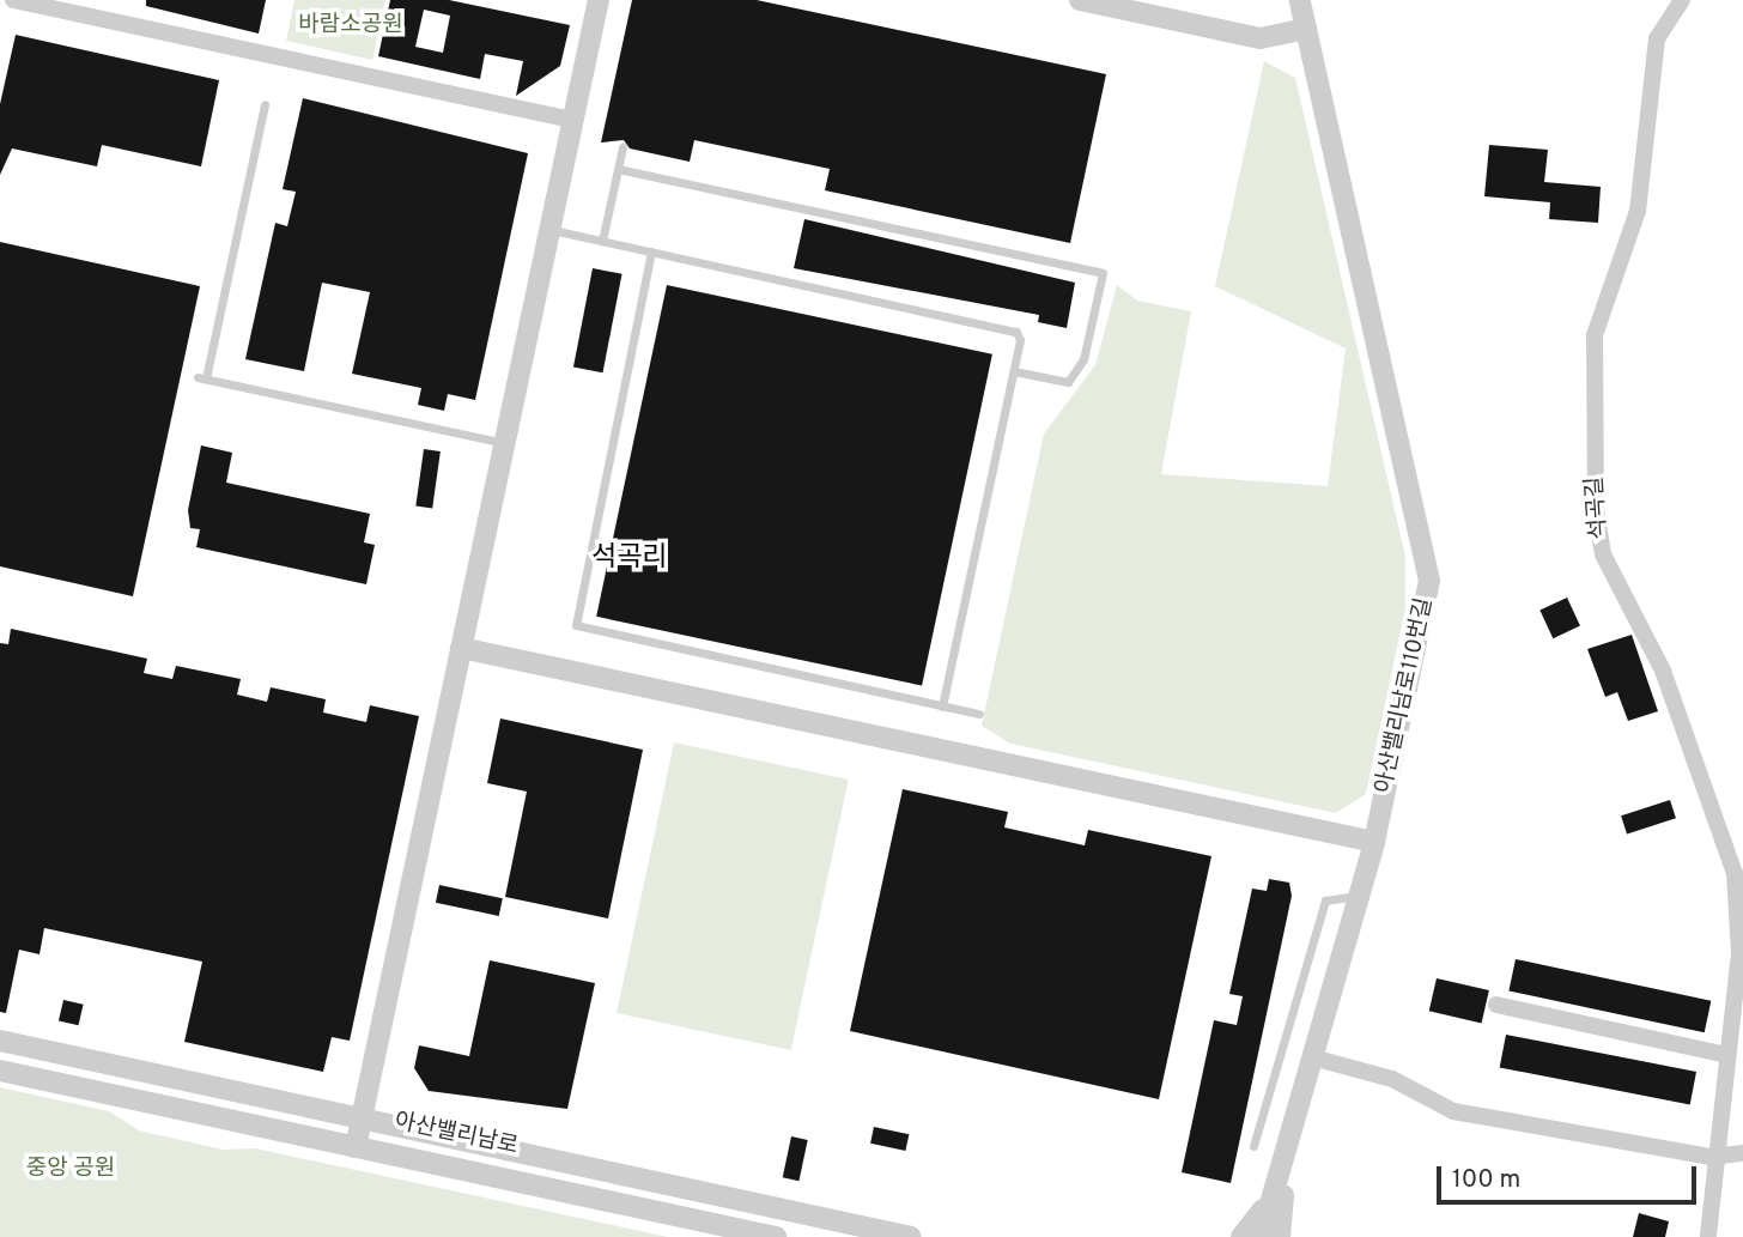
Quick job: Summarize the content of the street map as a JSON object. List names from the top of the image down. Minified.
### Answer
{"streets":{"street":["석곡길","아산밸리남로110번길","아산밸리남로"]},"districts":["석곡리"],"parks":["바람소공원","중앙 공원"],"scale_bar":"100 m"}
